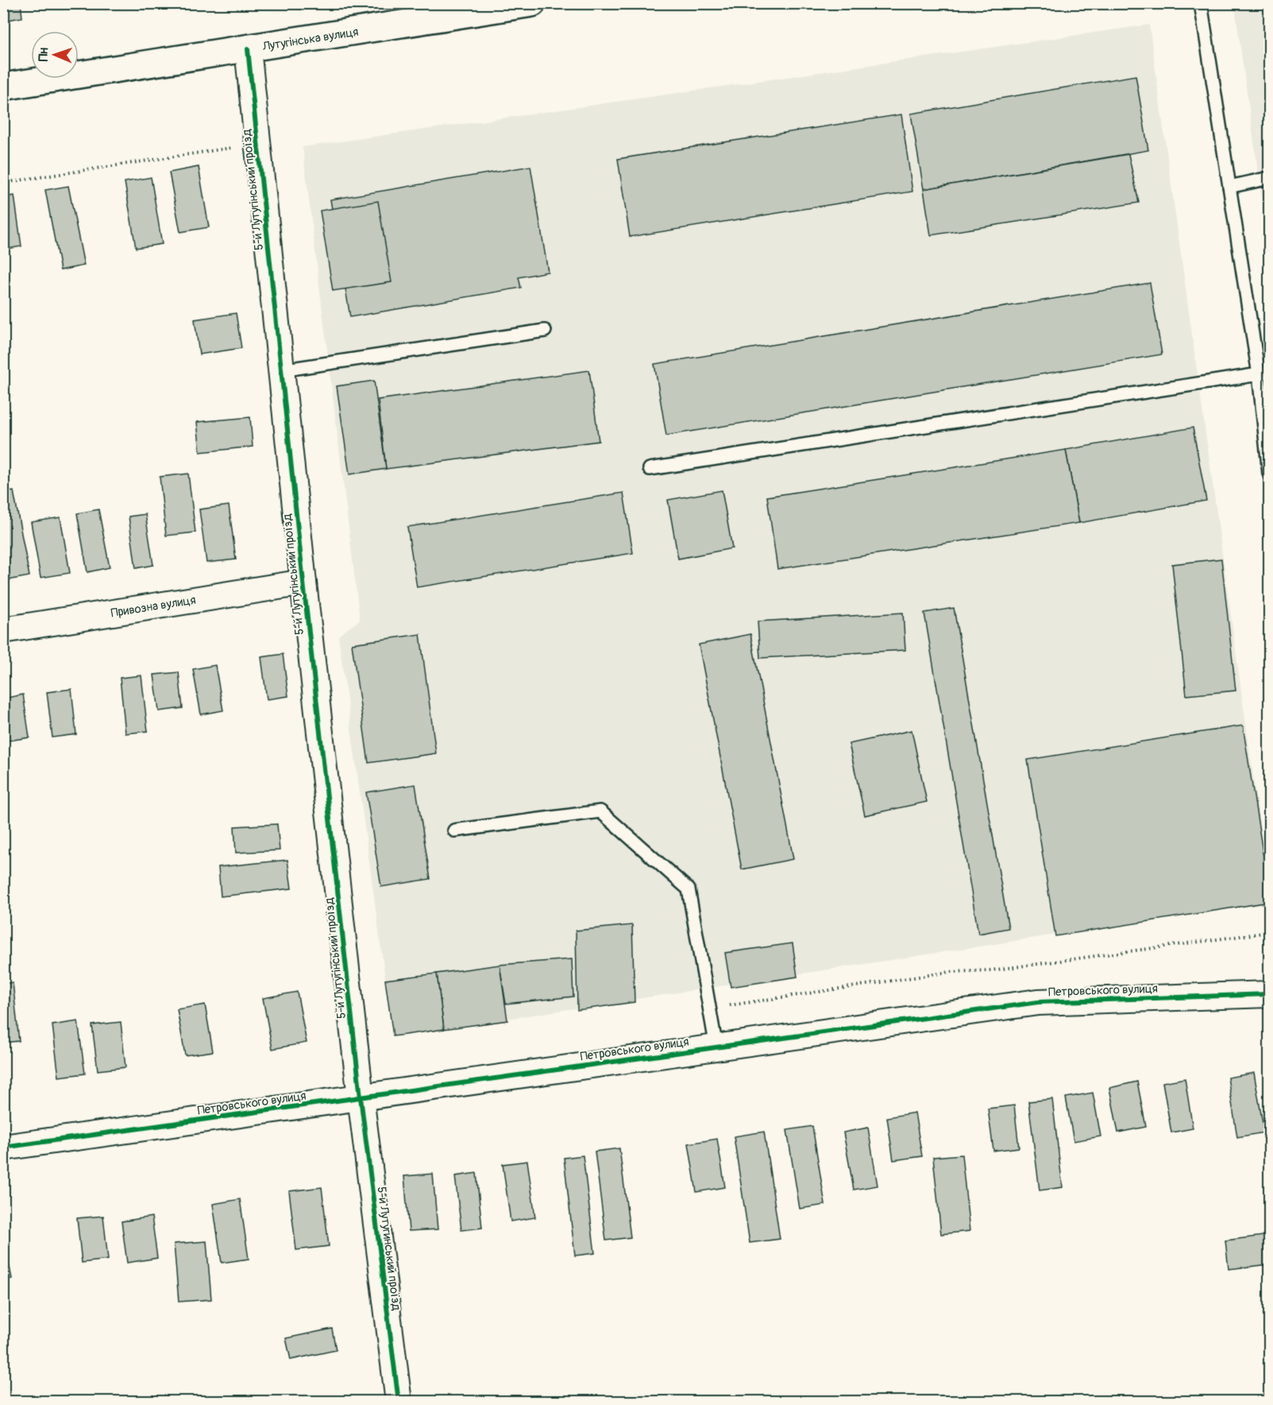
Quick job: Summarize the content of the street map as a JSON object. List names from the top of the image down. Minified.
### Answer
{"streets":{"main road":["Лутугінська вулиця"],"street":["5-й Лутугінський проїзд","Привозна вулиця","Петровського вулиця","5-й Лутугинський проїзд"]},"crossings":[["Лутугінська вулиця","5-й Лутугінський проїзд"],["5-й Лутугінський проїзд","Привозна вулиця"],["5-й Лутугінський проїзд","Петровського вулиця"],["5-й Лутугінський проїзд","5-й Лутугинський проїзд"],["Петровського вулиця","5-й Лутугинський проїзд"]],"north":"left"}
